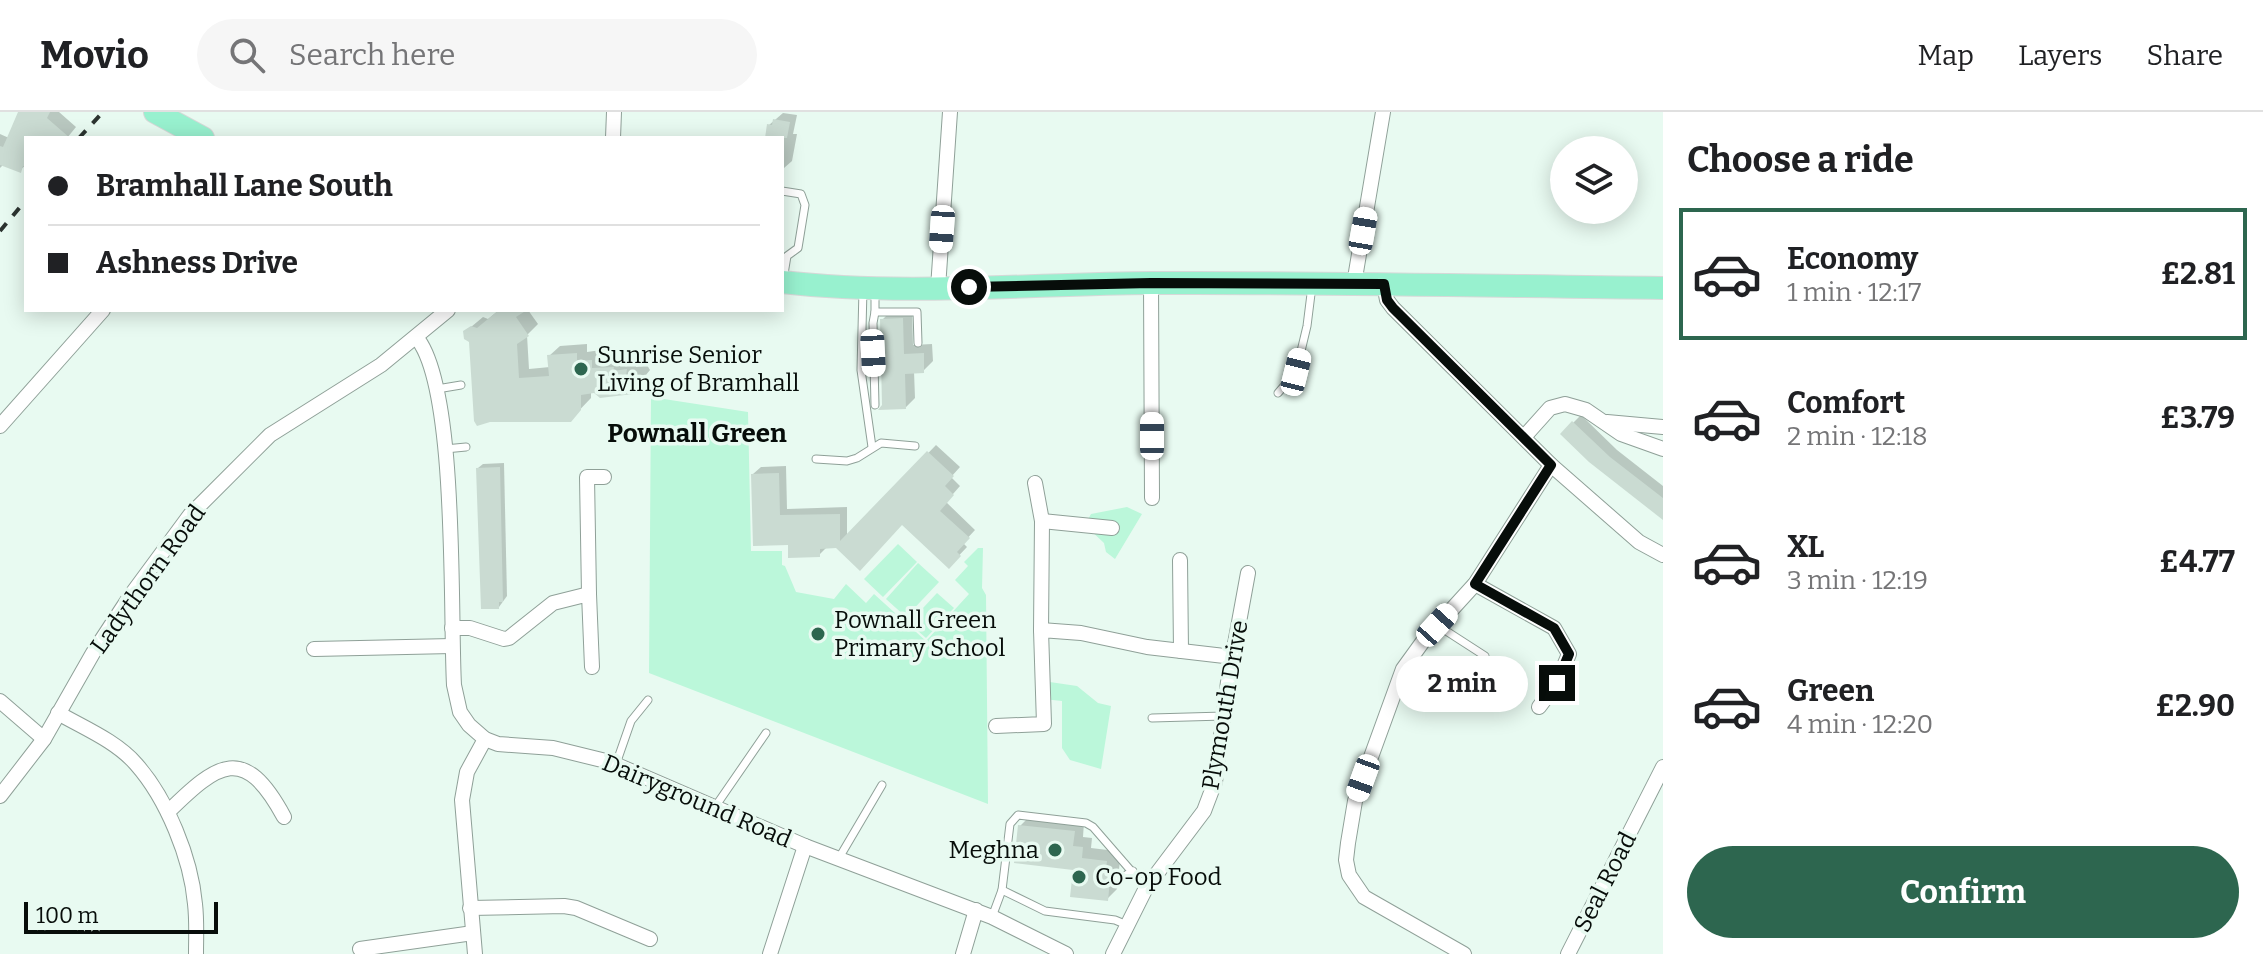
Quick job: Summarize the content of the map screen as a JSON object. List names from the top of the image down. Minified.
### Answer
{"streets":{"street":["Ladythorn Road","Plymouth Drive","Dairyground Road","Seal Road"]},"districts":["Pownall Green"],"places":["Sunrise Senior Living of Bramhall","Pownall Green Primary School","Meghna","Co-op Food"],"scale_bar":"100 m","page":{"header":"Movio","search":"Search here","nav":["Map","Layers","Share"],"heading":"Choose a ride","banner":["Bramhall Lane South","Ashness Drive"],"list":[{"name":"Economy","note":"1 min · 12:17","value":"£2.81"},{"name":"Comfort","note":"2 min · 12:18","value":"£3.79"},{"name":"XL","note":"3 min · 12:19","value":"£4.77"},{"name":"Green","note":"4 min · 12:20","value":"£2.90"}],"bubble":"2 min","buttons":"Confirm","scale":"100 m"}}
